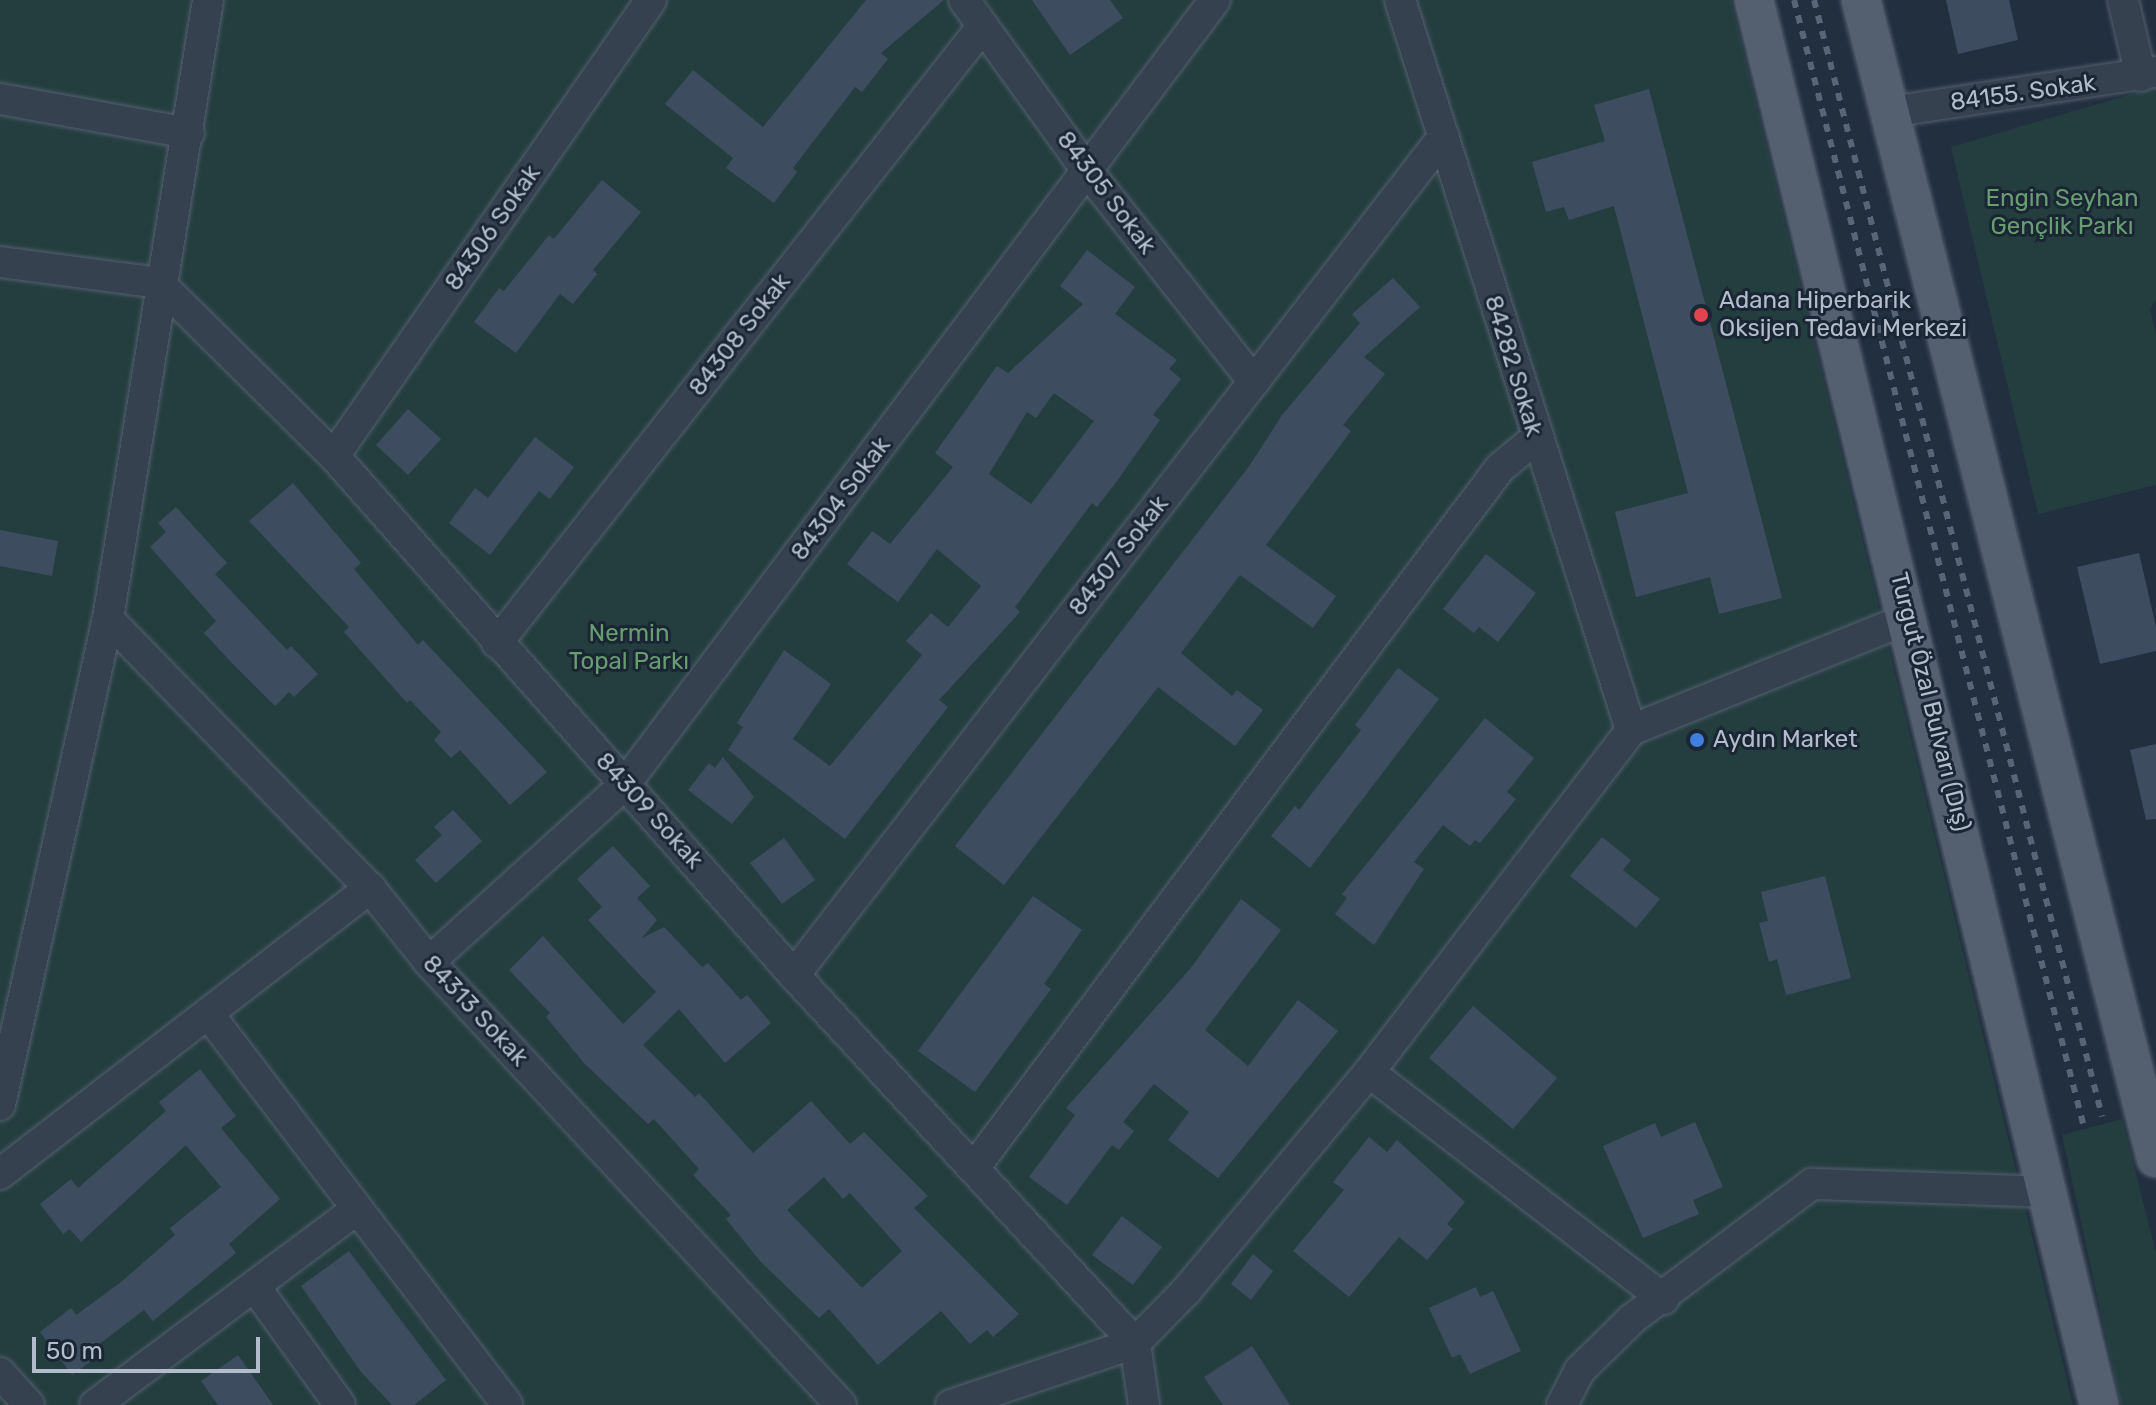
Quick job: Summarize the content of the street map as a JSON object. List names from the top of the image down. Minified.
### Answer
{"streets":{"main road":["Turgut Özal Bulvarı (Dış)"],"street":["84155. Sokak","84305 Sokak","84306 Sokak","84308 Sokak","84282 Sokak","84304 Sokak","84307 Sokak","84309 Sokak","84313 Sokak"]},"crossings":[["84305 Sokak","84308 Sokak"],["84305 Sokak","84304 Sokak"],["84305 Sokak","84307 Sokak"],["84306 Sokak","84309 Sokak"],["84308 Sokak","84309 Sokak"],["84282 Sokak","84307 Sokak"],["84304 Sokak","84309 Sokak"],["84304 Sokak","84313 Sokak"],["84307 Sokak","84309 Sokak"]],"parks":["Engin Seyhan Gençlik Parkı","Nermin Topal Parkı"],"places":["Adana Hiperbarik Oksijen Tedavi Merkezi","Aydın Market"],"scale_bar":"50 m"}
